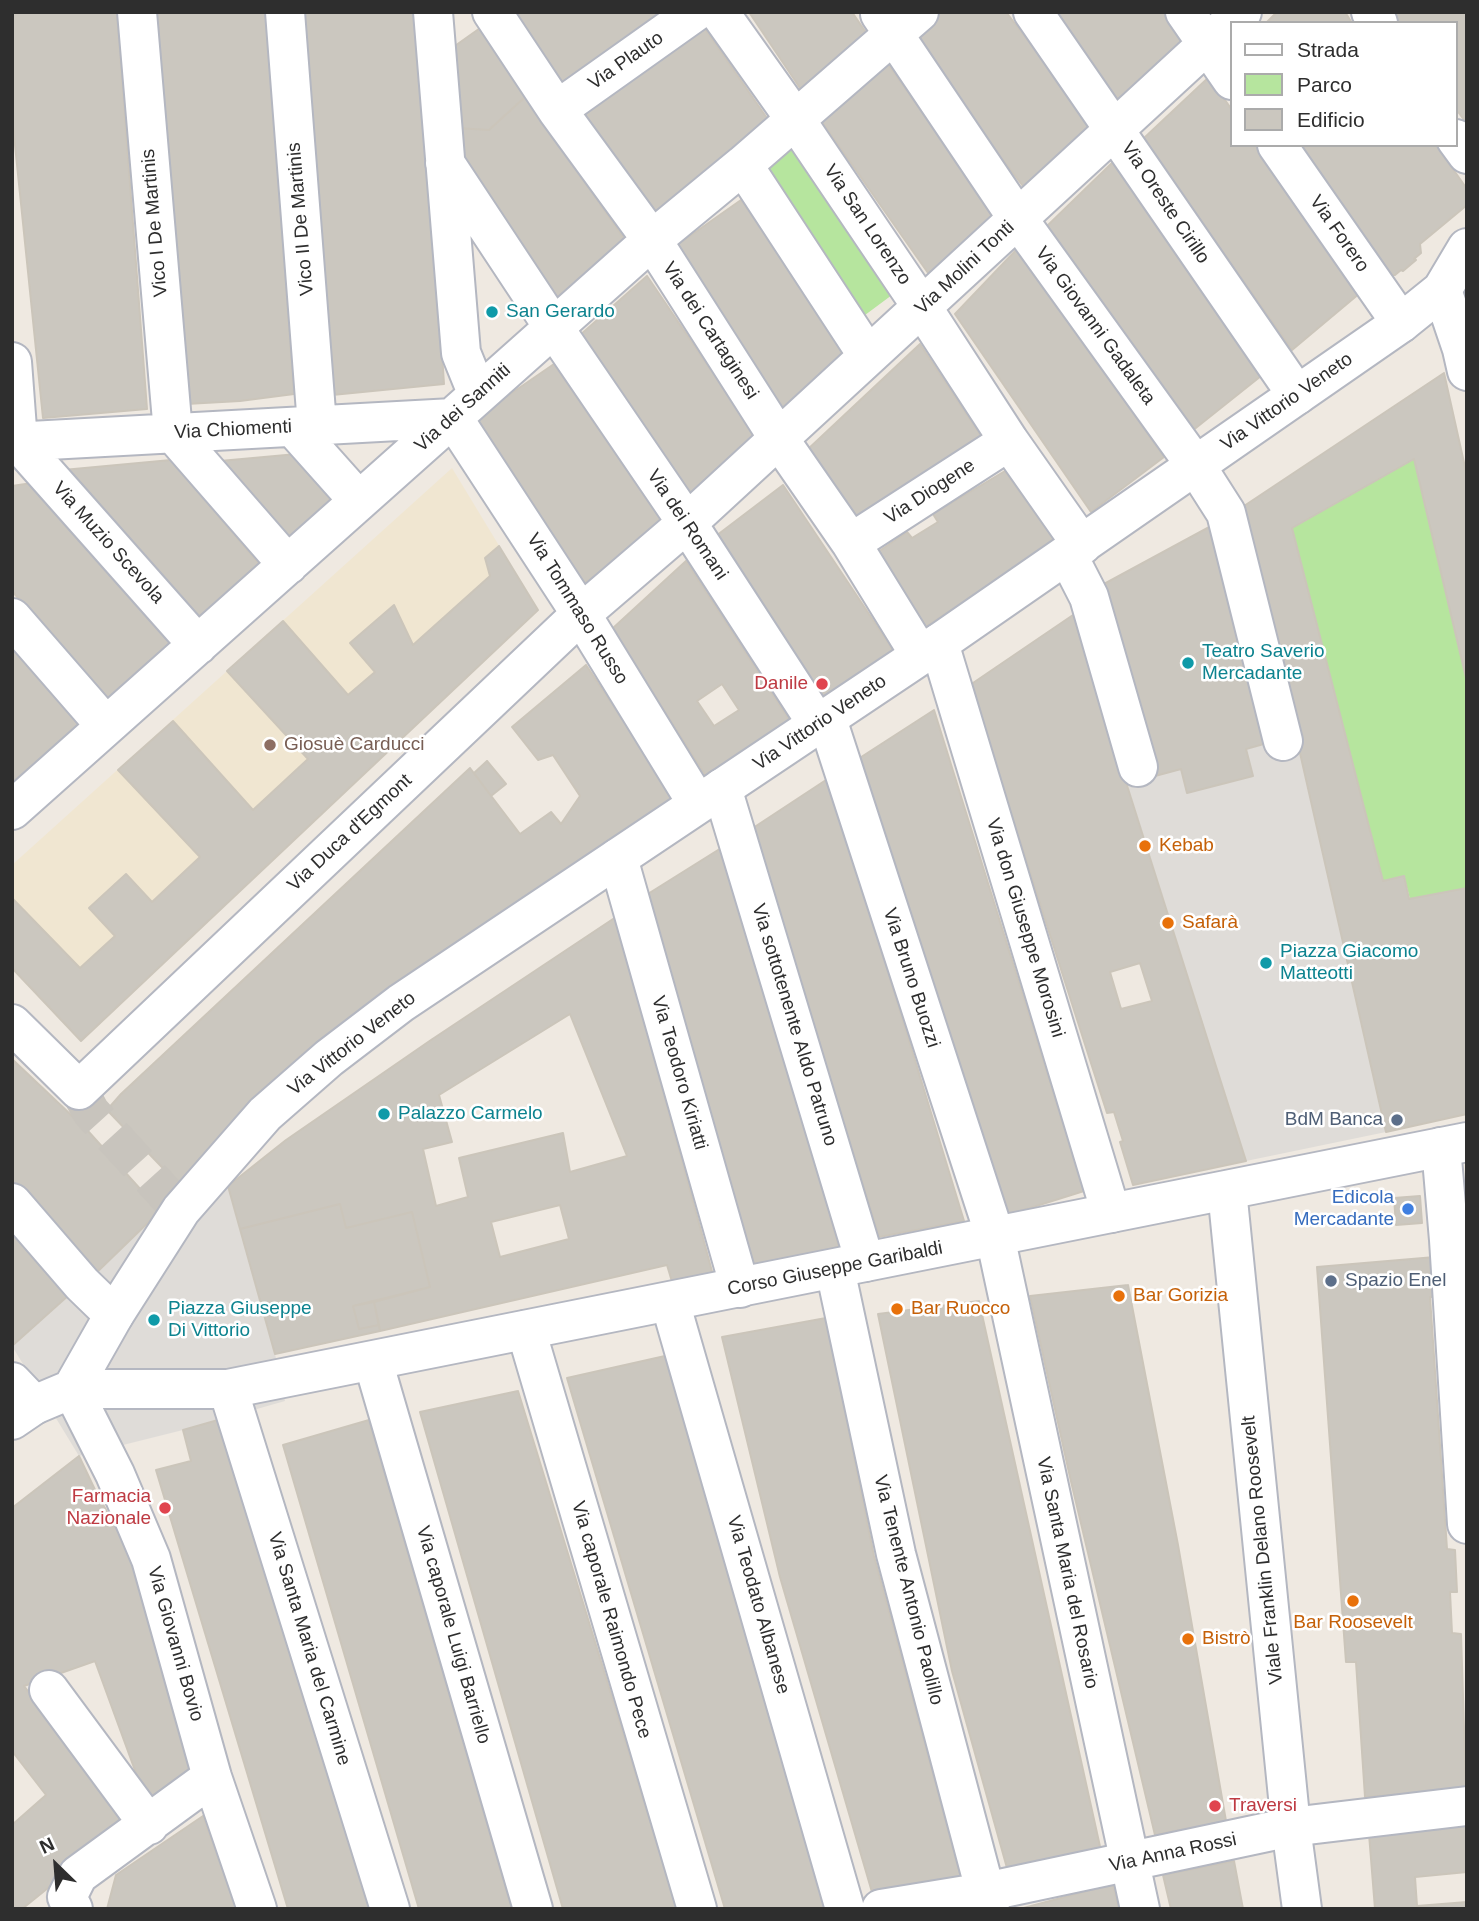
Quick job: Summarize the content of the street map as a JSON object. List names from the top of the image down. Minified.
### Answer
{"streets":{"street":["Via Plauto","Via Oreste Cirillo","Vico II De Martinis","Vico I De Martinis","Via San Lorenzo","Via Forero","Via Molini Tonti","Via Giovanni Gadaleta","Via dei Cartaginesi","Via Vittorio Veneto","Via dei Sanniti","Via Chiomenti","Via Diogene","Via dei Romani","Via Muzio Scevola","Via Tommaso Russo","Via Duca d'Egmont","Via don Giuseppe Morosini","Via Bruno Buozzi","Via sottotenente Aldo Patruno","Via Teodoro Kiriatti","Corso Giuseppe Garibaldi","Viale Franklin Delano Roosevelt","Via Santa Maria del Rosario","Via Tenente Antonio Paolillo","Via Teodato Albanese","Via caporale Raimondo Pece","Via caporale Luigi Barriello","Via Giovanni Bovio","Via Santa Maria del Carmine","Via Anna Rossi"]},"crossings":[["Via Plauto","Via dei Cartaginesi"],["Via Oreste Cirillo","Via Molini Tonti"],["Via Oreste Cirillo","Via Vittorio Veneto"],["Vico II De Martinis","Via Chiomenti"],["Vico I De Martinis","Via Chiomenti"],["Via San Lorenzo","Via Molini Tonti"],["Via San Lorenzo","Via Vittorio Veneto"],["Via San Lorenzo","Via dei Sanniti"],["Via San Lorenzo","Via Diogene"],["Via Forero","Via Vittorio Veneto"],["Via Molini Tonti","Via Giovanni Gadaleta"],["Via Molini Tonti","Via dei Cartaginesi"],["Via Molini Tonti","Via dei Romani"],["Via Molini Tonti","Via Duca d'Egmont"],["Via Giovanni Gadaleta","Via Vittorio Veneto"],["Via Giovanni Gadaleta","Via dei Sanniti"],["Via dei Cartaginesi","Via Vittorio Veneto"],["Via dei Cartaginesi","Via dei Sanniti"],["Via dei Cartaginesi","Via Diogene"],["Via dei Cartaginesi","Via don Giuseppe Morosini"],["Via Vittorio Veneto","Via dei Romani"],["Via Vittorio Veneto","Via Tommaso Russo"],["Via Vittorio Veneto","Via don Giuseppe Morosini"],["Via Vittorio Veneto","Via Bruno Buozzi"],["Via Vittorio Veneto","Via sottotenente Aldo Patruno"],["Via Vittorio Veneto","Via Teodoro Kiriatti"],["Via dei Sanniti","Via Chiomenti"],["Via dei Sanniti","Via dei Romani"],["Via dei Sanniti","Via Muzio Scevola"],["Via dei Sanniti","Via Tommaso Russo"],["Via Chiomenti","Via Muzio Scevola"],["Via Chiomenti","Via Tommaso Russo"],["Via dei Romani","Via Tommaso Russo"],["Via dei Romani","Via Duca d'Egmont"],["Via dei Romani","Via Bruno Buozzi"],["Via Tommaso Russo","Via Duca d'Egmont"],["Via Tommaso Russo","Via sottotenente Aldo Patruno"],["Via don Giuseppe Morosini","Corso Giuseppe Garibaldi"],["Via Bruno Buozzi","Corso Giuseppe Garibaldi"],["Via Bruno Buozzi","Via Santa Maria del Rosario"],["Via sottotenente Aldo Patruno","Corso Giuseppe Garibaldi"],["Via sottotenente Aldo Patruno","Via Tenente Antonio Paolillo"],["Via Teodoro Kiriatti","Corso Giuseppe Garibaldi"],["Corso Giuseppe Garibaldi","Viale Franklin Delano Roosevelt"],["Corso Giuseppe Garibaldi","Via Santa Maria del Rosario"],["Corso Giuseppe Garibaldi","Via Tenente Antonio Paolillo"],["Corso Giuseppe Garibaldi","Via Teodato Albanese"],["Corso Giuseppe Garibaldi","Via caporale Raimondo Pece"],["Corso Giuseppe Garibaldi","Via caporale Luigi Barriello"],["Corso Giuseppe Garibaldi","Via Santa Maria del Carmine"],["Viale Franklin Delano Roosevelt","Via Anna Rossi"],["Via Santa Maria del Rosario","Via Anna Rossi"],["Via Tenente Antonio Paolillo","Via Anna Rossi"]],"places":["San Gerardo","Teatro Saverio Mercadante","Danile","Giosuè Carducci","Kebab","Safarà","Piazza Giacomo Matteotti","Palazzo Carmelo","BdM Banca","Edicola Mercadante","Spazio Enel","Bar Gorizia","Bar Ruocco","Piazza Giuseppe Di Vittorio","Farmacia Nazionale","Bar Roosevelt","Bistrò","Traversi"],"legend":["Strada","Parco","Edificio"],"north":"top left"}
